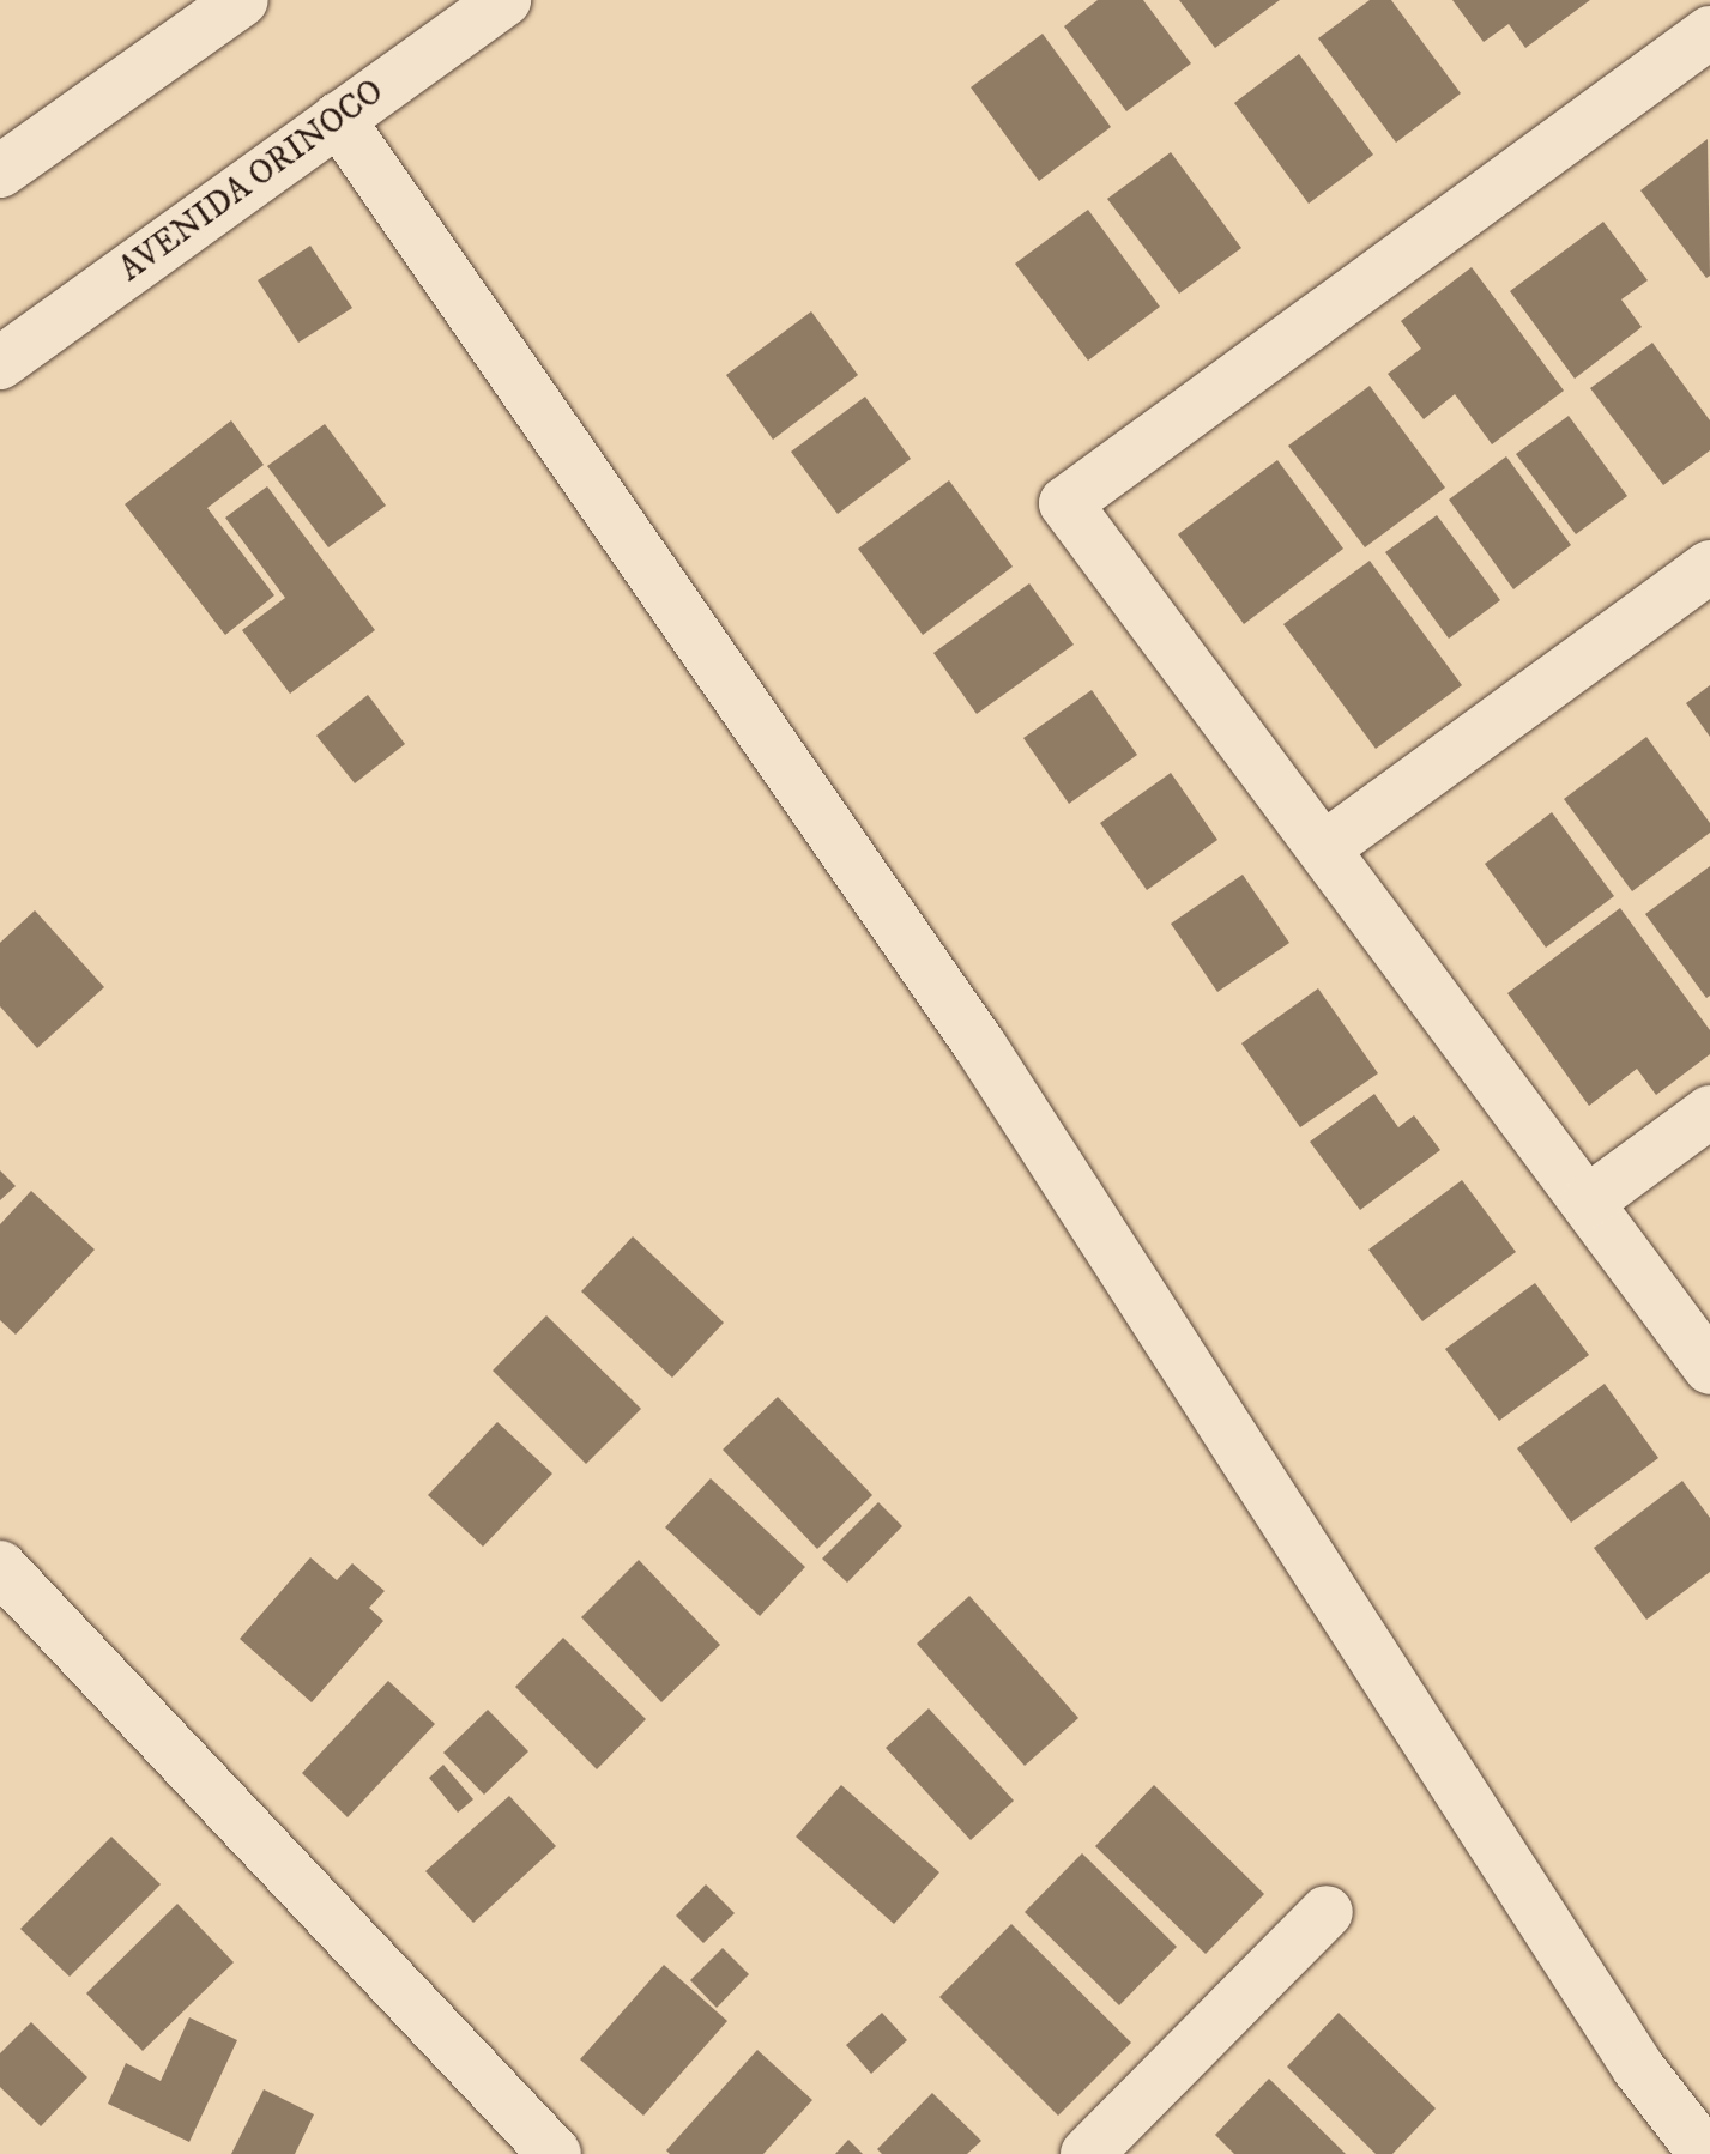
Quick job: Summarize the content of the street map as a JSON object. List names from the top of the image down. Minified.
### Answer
{"streets":{"street":["AVENIDA ORINOCO"]}}
